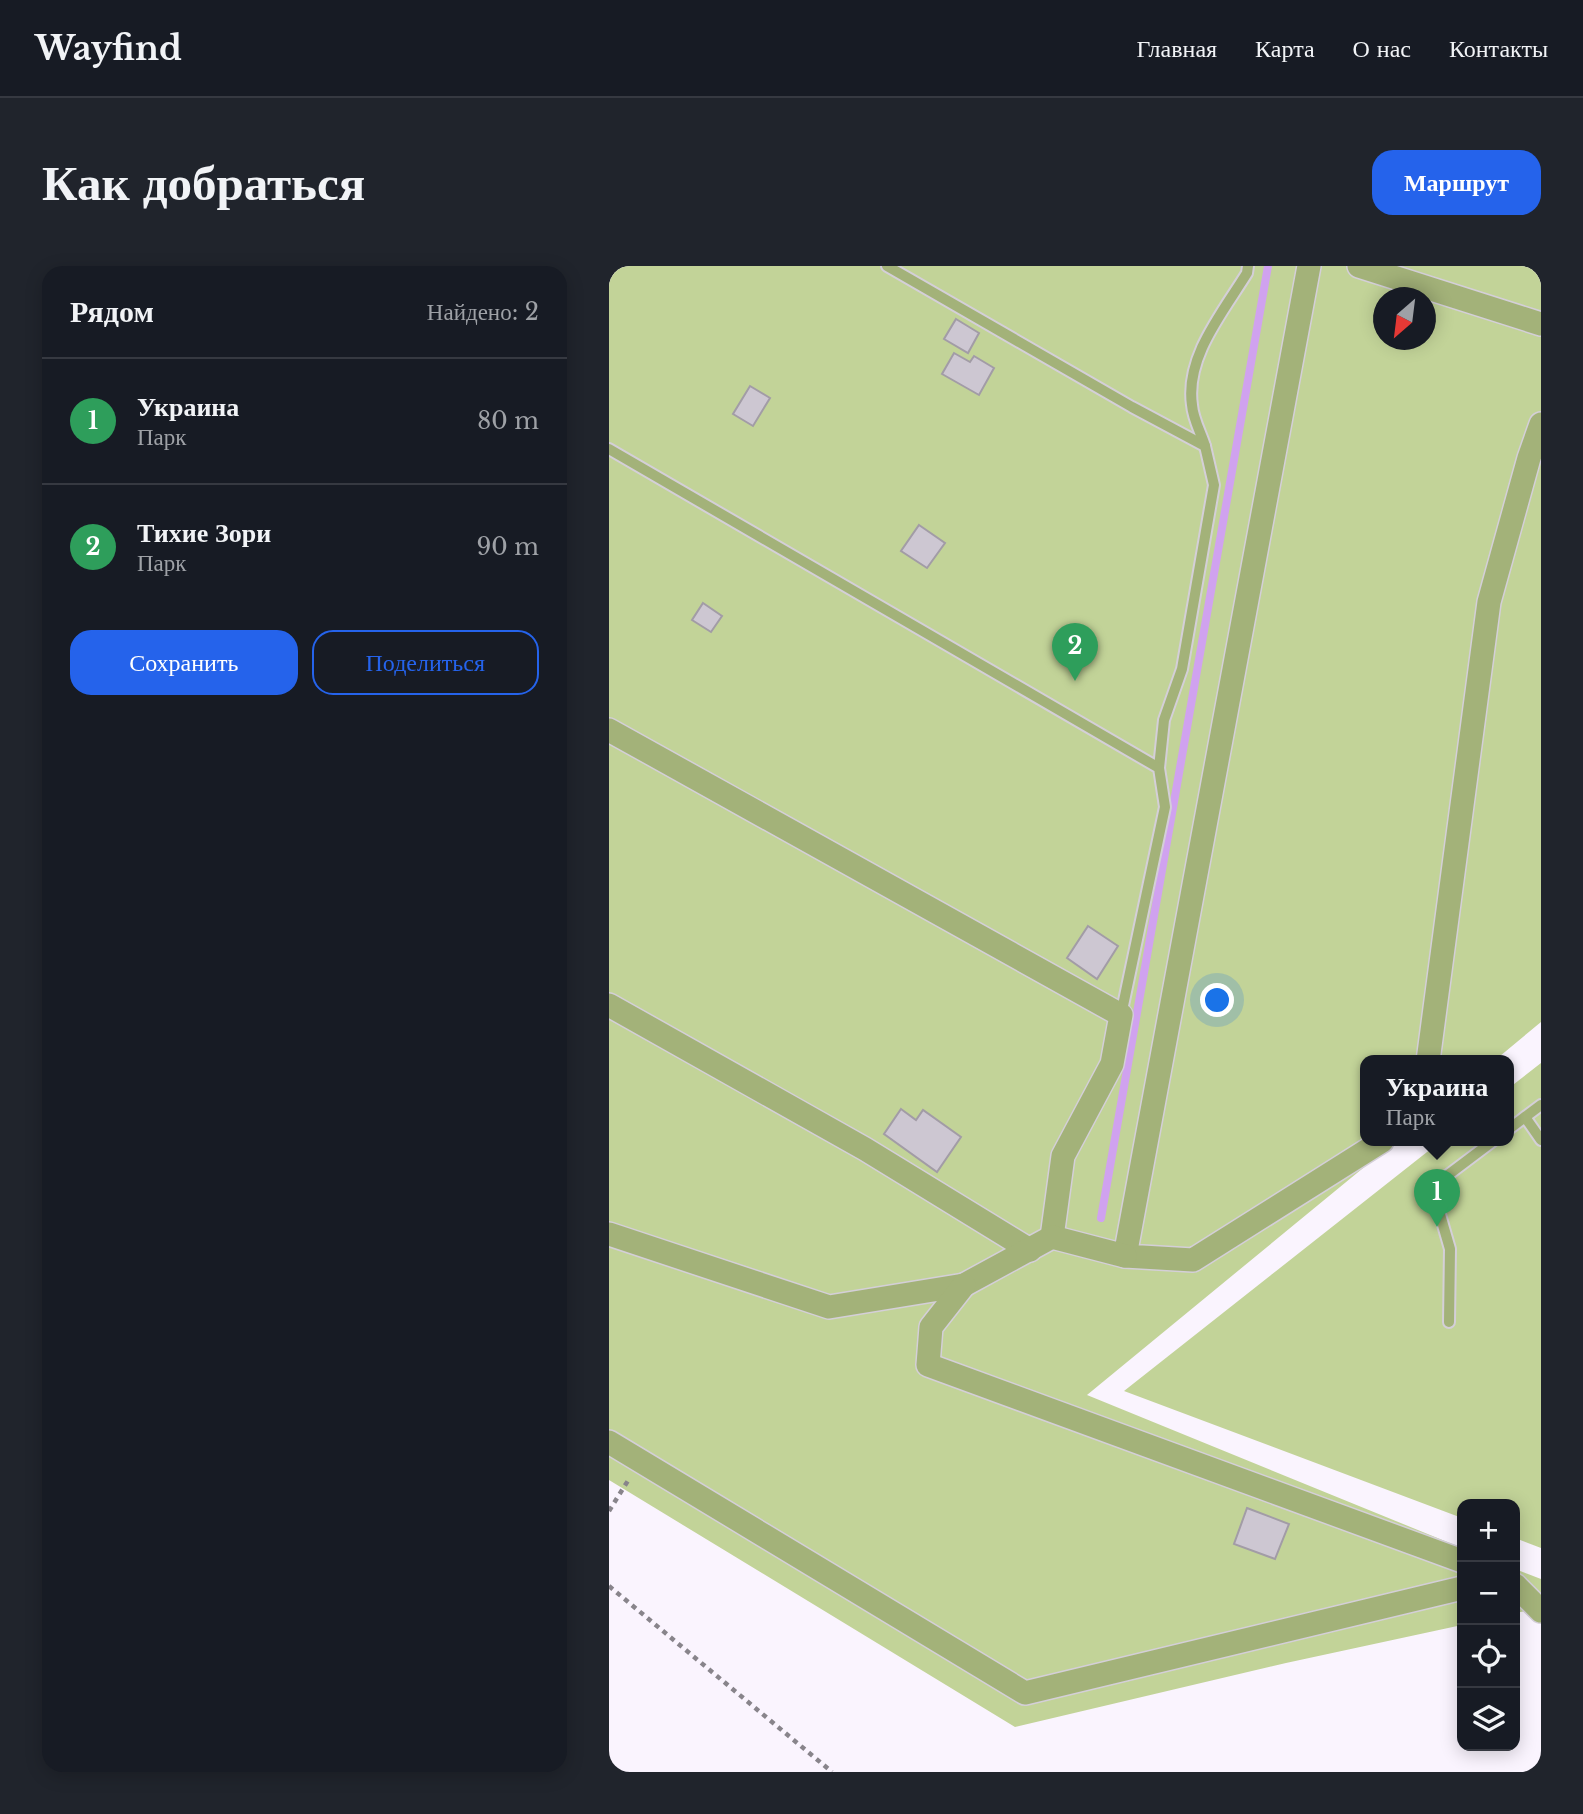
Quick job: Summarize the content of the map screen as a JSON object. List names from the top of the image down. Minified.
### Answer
{"north":"bottom left","page":{"header":"Wayfind","nav":["Главная","Карта","О нас","Контакты"],"buttons":["Маршрут",["Сохранить","Поделиться"]],"title":"Как добраться","heading":["Рядом","Найдено: 2"],"list":[{"mark":"1","name":"Украина","note":"Парк","value":"80 m"},{"mark":"2","name":"Тихие Зори","note":"Парк","value":"90 m"}],"pins":["2","1"],"popup":["Украина","Парк"],"map_buttons":["+","−"]}}
